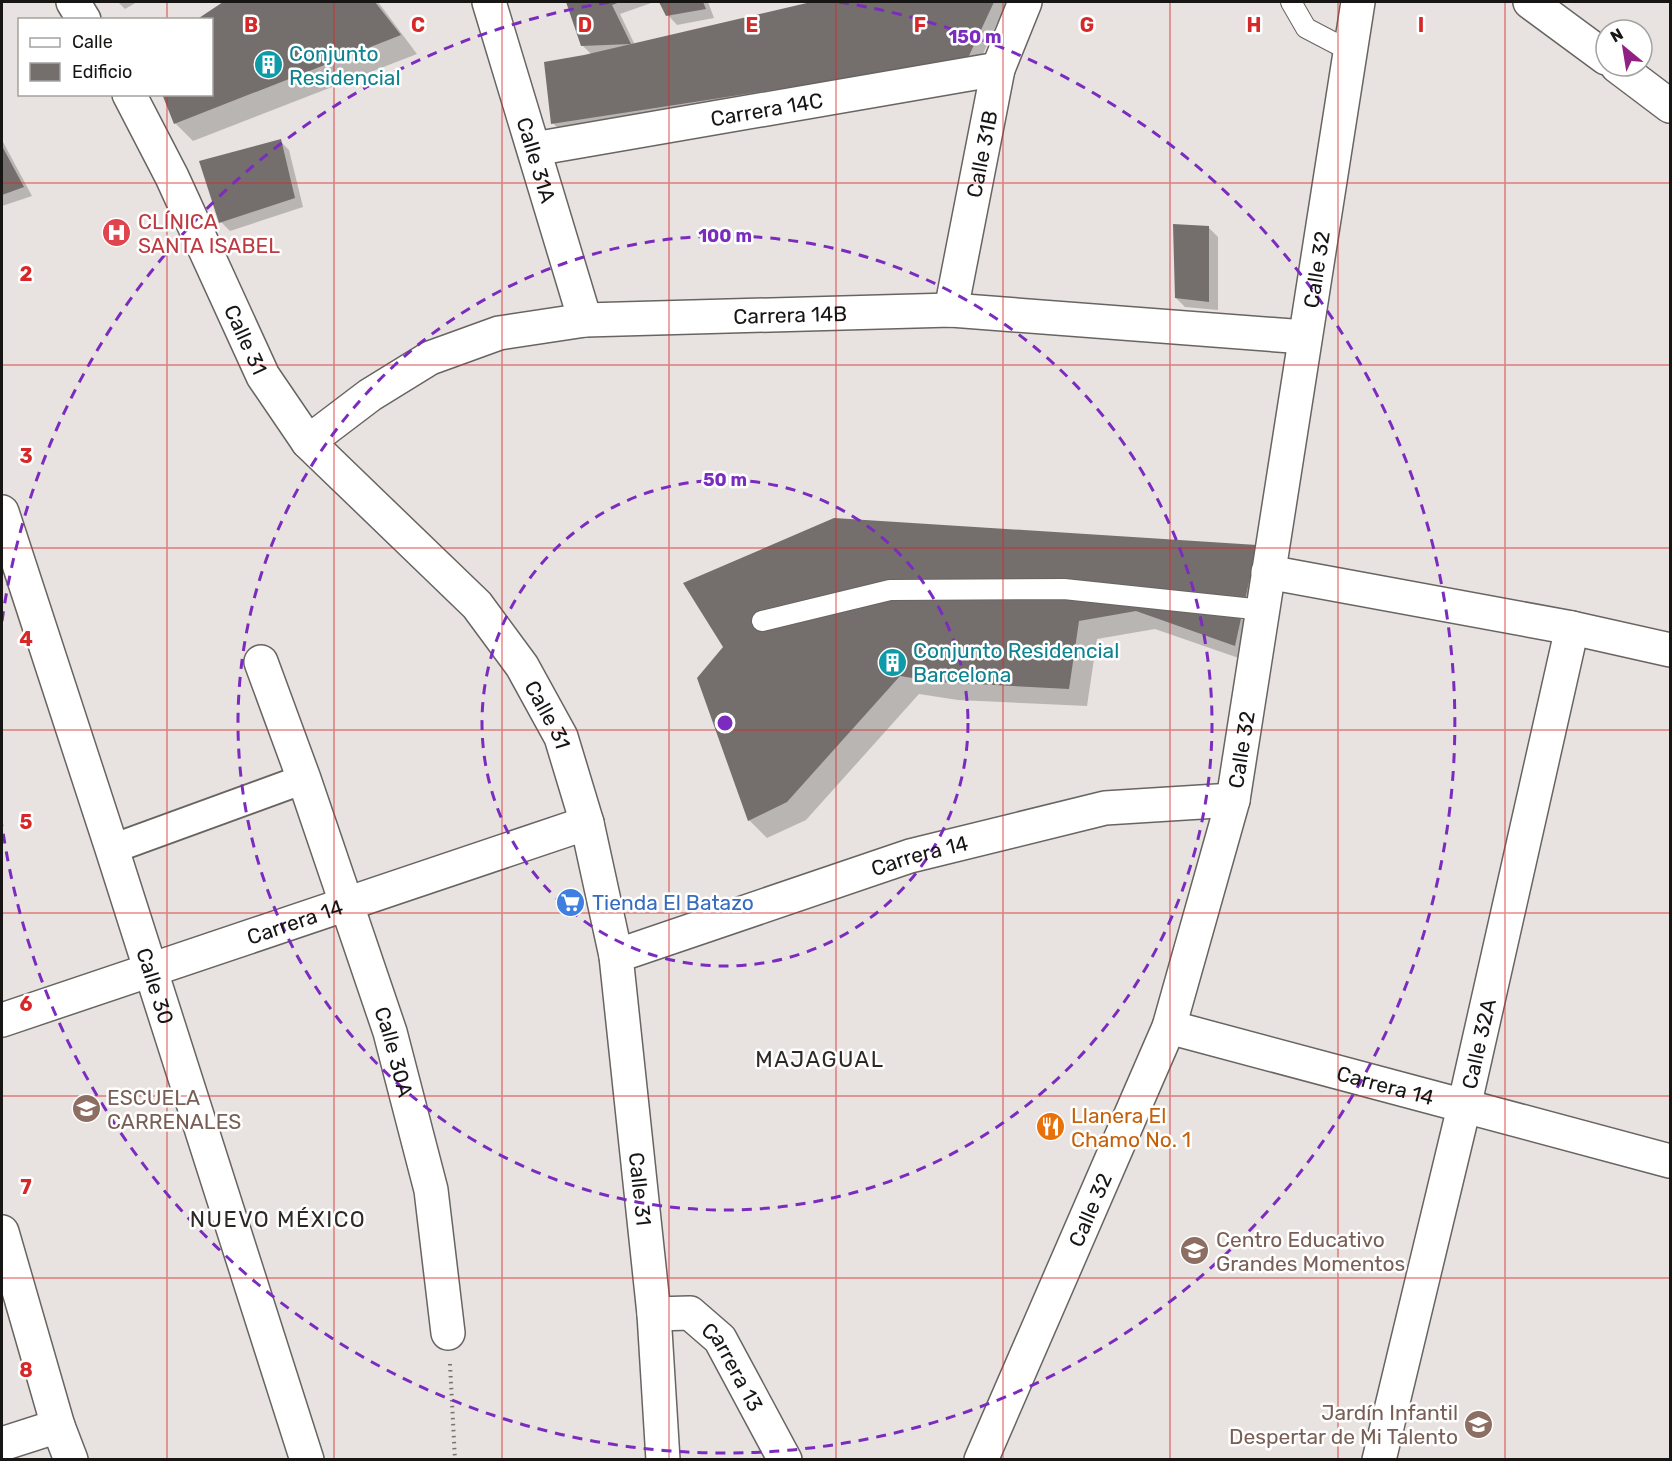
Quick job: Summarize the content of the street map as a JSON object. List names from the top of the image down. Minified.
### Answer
{"streets":{"street":["Carrera 14C","Calle 31B","Calle 31A","Calle 32","Carrera 14B","Calle 31","Carrera 14","Calle 30","Calle 32A","Calle 30A","Carrera 13"]},"crossings":[["Carrera 14C","Calle 31B"],["Carrera 14C","Calle 31A"],["Calle 31B","Carrera 14B"],["Calle 31A","Carrera 14B"],["Calle 32","Carrera 14B"],["Calle 32","Carrera 14"],["Carrera 14B","Calle 31"],["Calle 31","Carrera 14"],["Calle 31","Carrera 13"],["Carrera 14","Calle 30"],["Carrera 14","Calle 32A"],["Carrera 14","Calle 30A"]],"districts":["MAJAGUAL","NUEVO MÉXICO"],"places":{"building":["Conjunto Residencial","Conjunto Residencial Barcelona"],"hospital":["CLÍNICA SANTA ISABEL"],"supermarket":["Tienda El Batazo"],"school or university":["ESCUELA CARRENALES","Centro Educativo Grandes Momentos","Jardín Infantil Despertar de Mi Talento"],"restaurant":["Llanera El Chamo No. 1"]},"legend":["Calle","Edificio"],"north":"top left","grid":{"columns":["B","C","D","E","F","G","H","I"],"rows":["2","3","4","5","6","7","8"]},"rings":["150 m","100 m","50 m"]}
